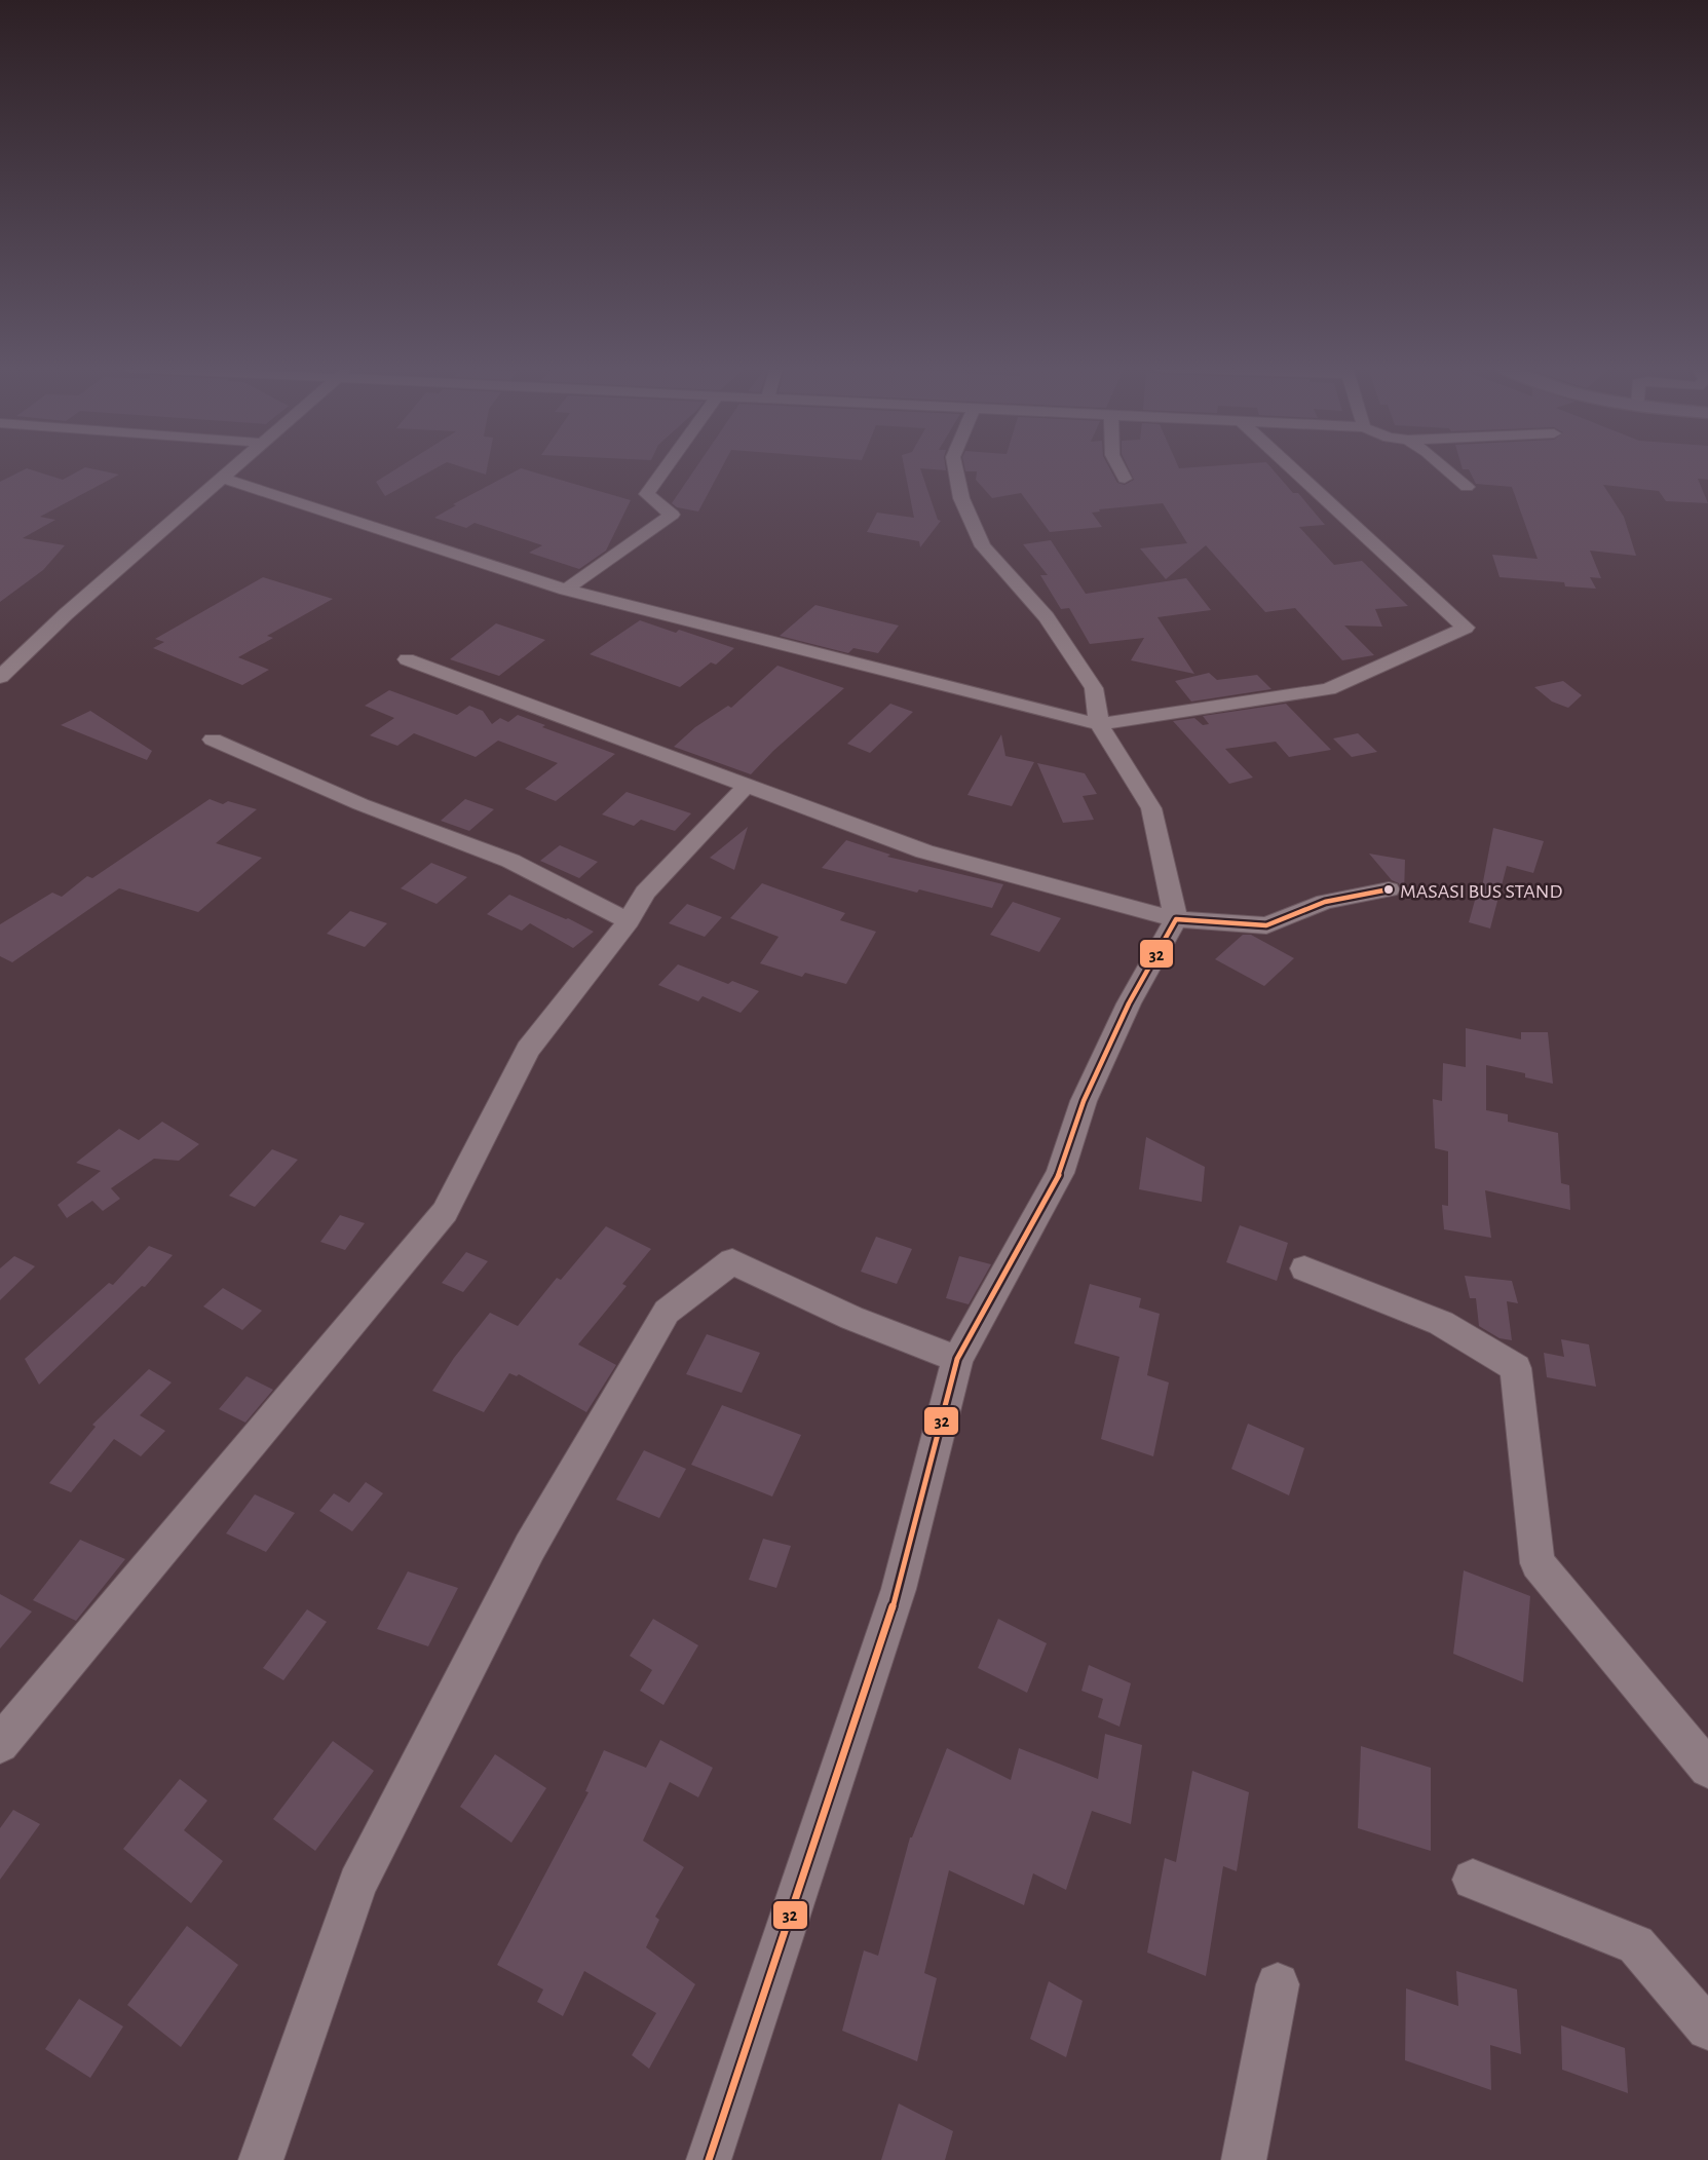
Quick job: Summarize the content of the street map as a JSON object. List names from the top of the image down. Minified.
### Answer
{"places":["MASASI BUS STAND"],"lines":["transit line 32"]}
